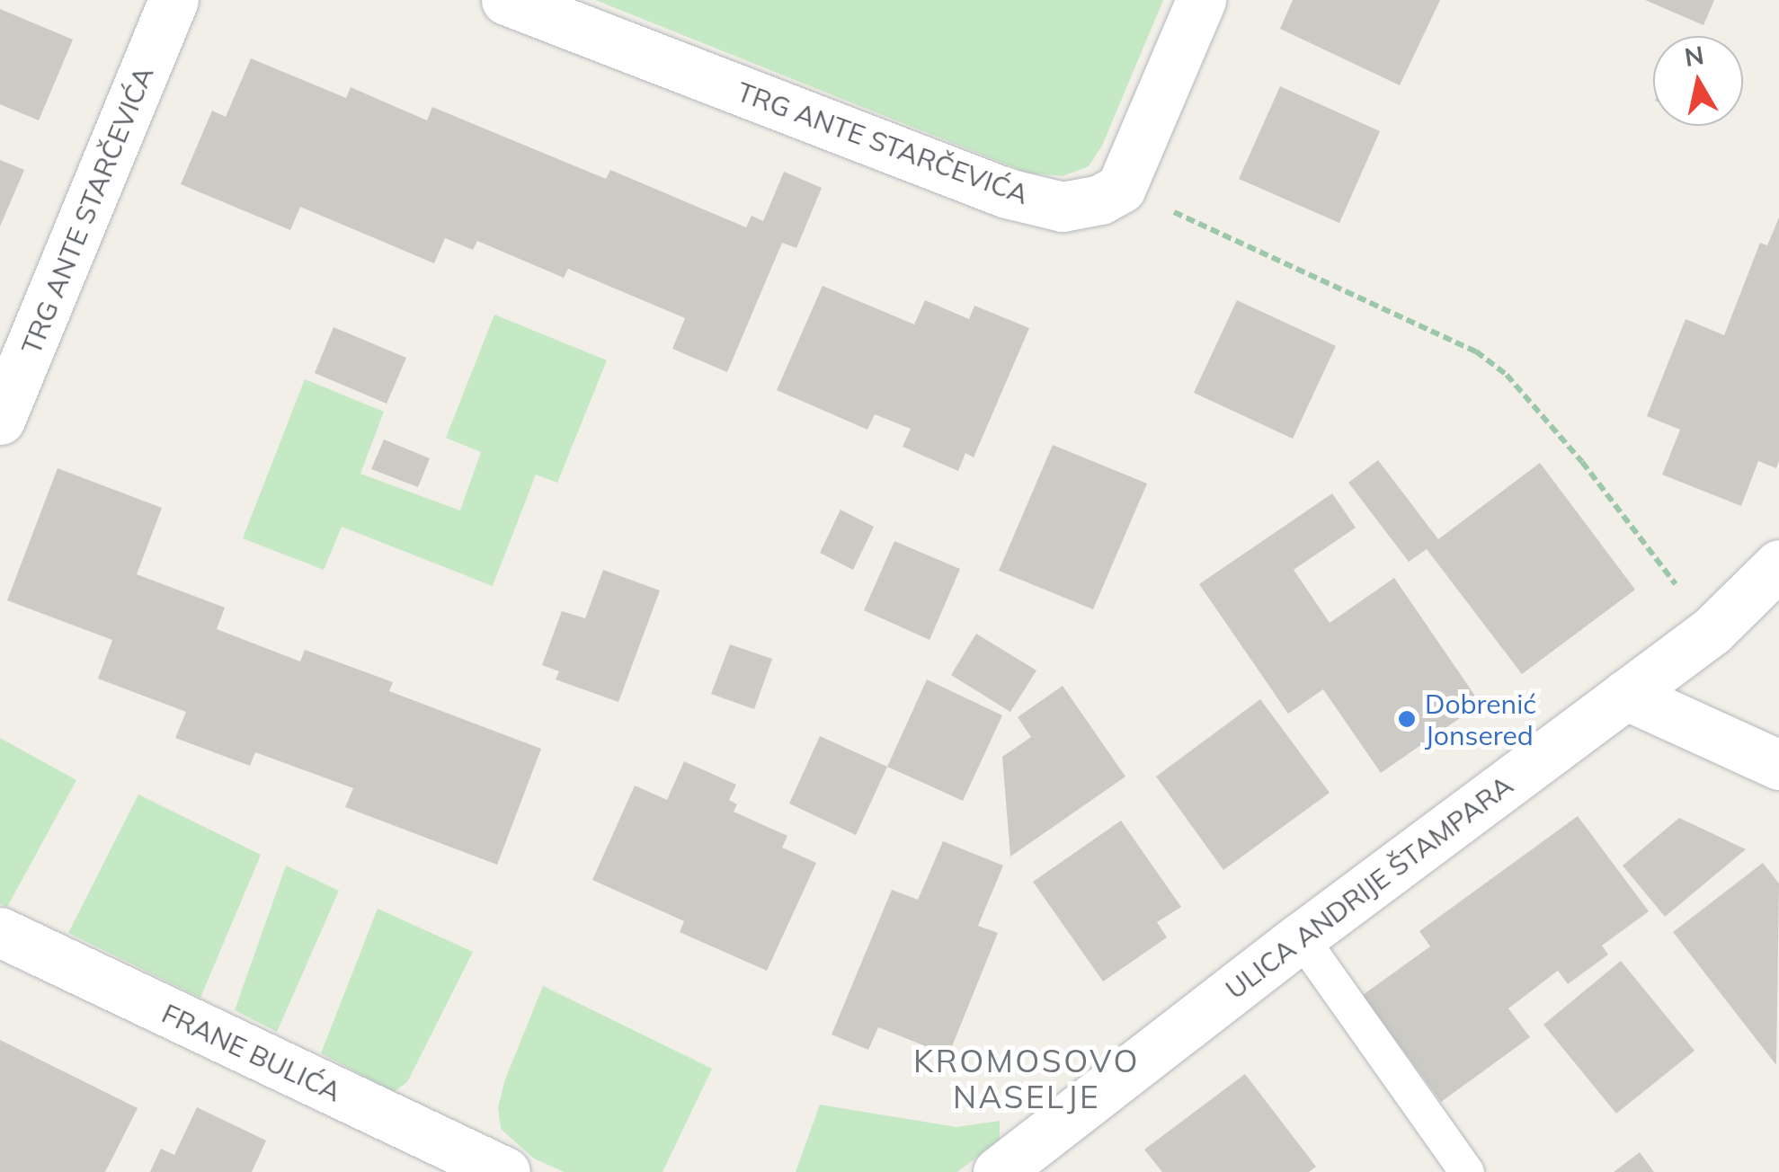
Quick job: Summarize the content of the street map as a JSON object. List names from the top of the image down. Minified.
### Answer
{"streets":{"street":["TRG ANTE STARČEVIĆA","ULICA ANDRIJE ŠTAMPARA","FRANE BULIĆA"]},"districts":["KROMOSOVO NASELJE"],"places":["Dobrenić Jonsered"],"north":"top"}
